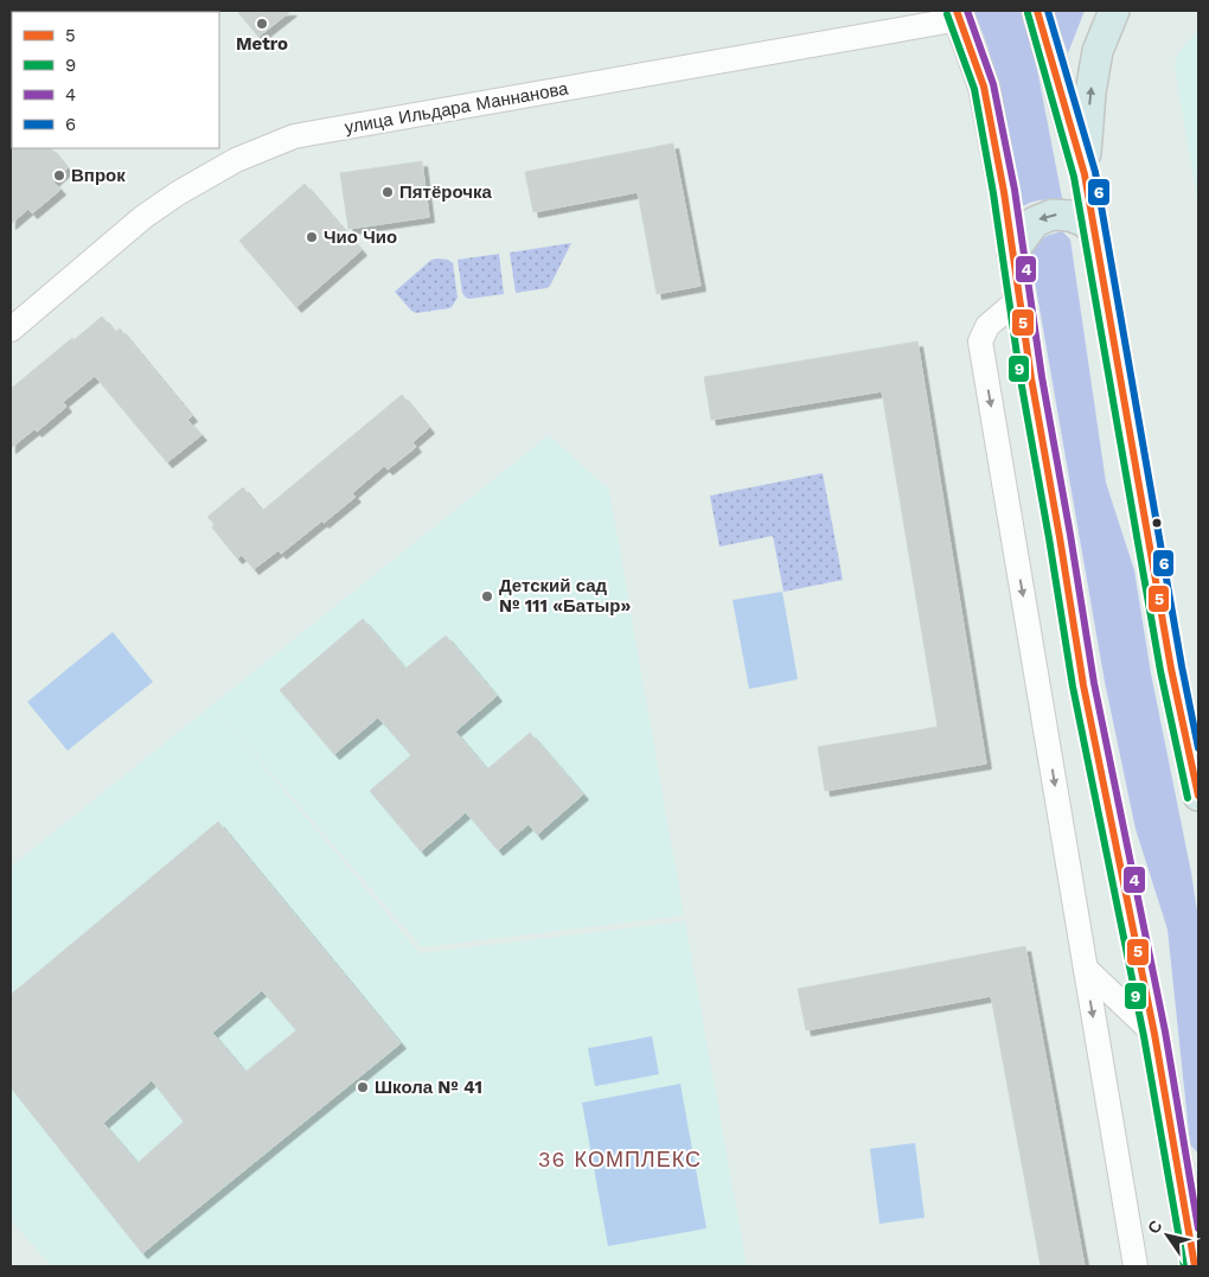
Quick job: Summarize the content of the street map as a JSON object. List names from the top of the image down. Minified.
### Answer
{"streets":{"street":["улица Ильдара Маннанова"]},"districts":["36 КОМПЛЕКС"],"places":["Metro","Впрок","Пятёрочка","Чио Чио","Детский сад № 111 «Батыр»","Школа № 41"],"lines":["transit line 5","transit line 4","transit line 6","transit line 9"],"legend":["5","9","4","6"],"north":"top left"}
